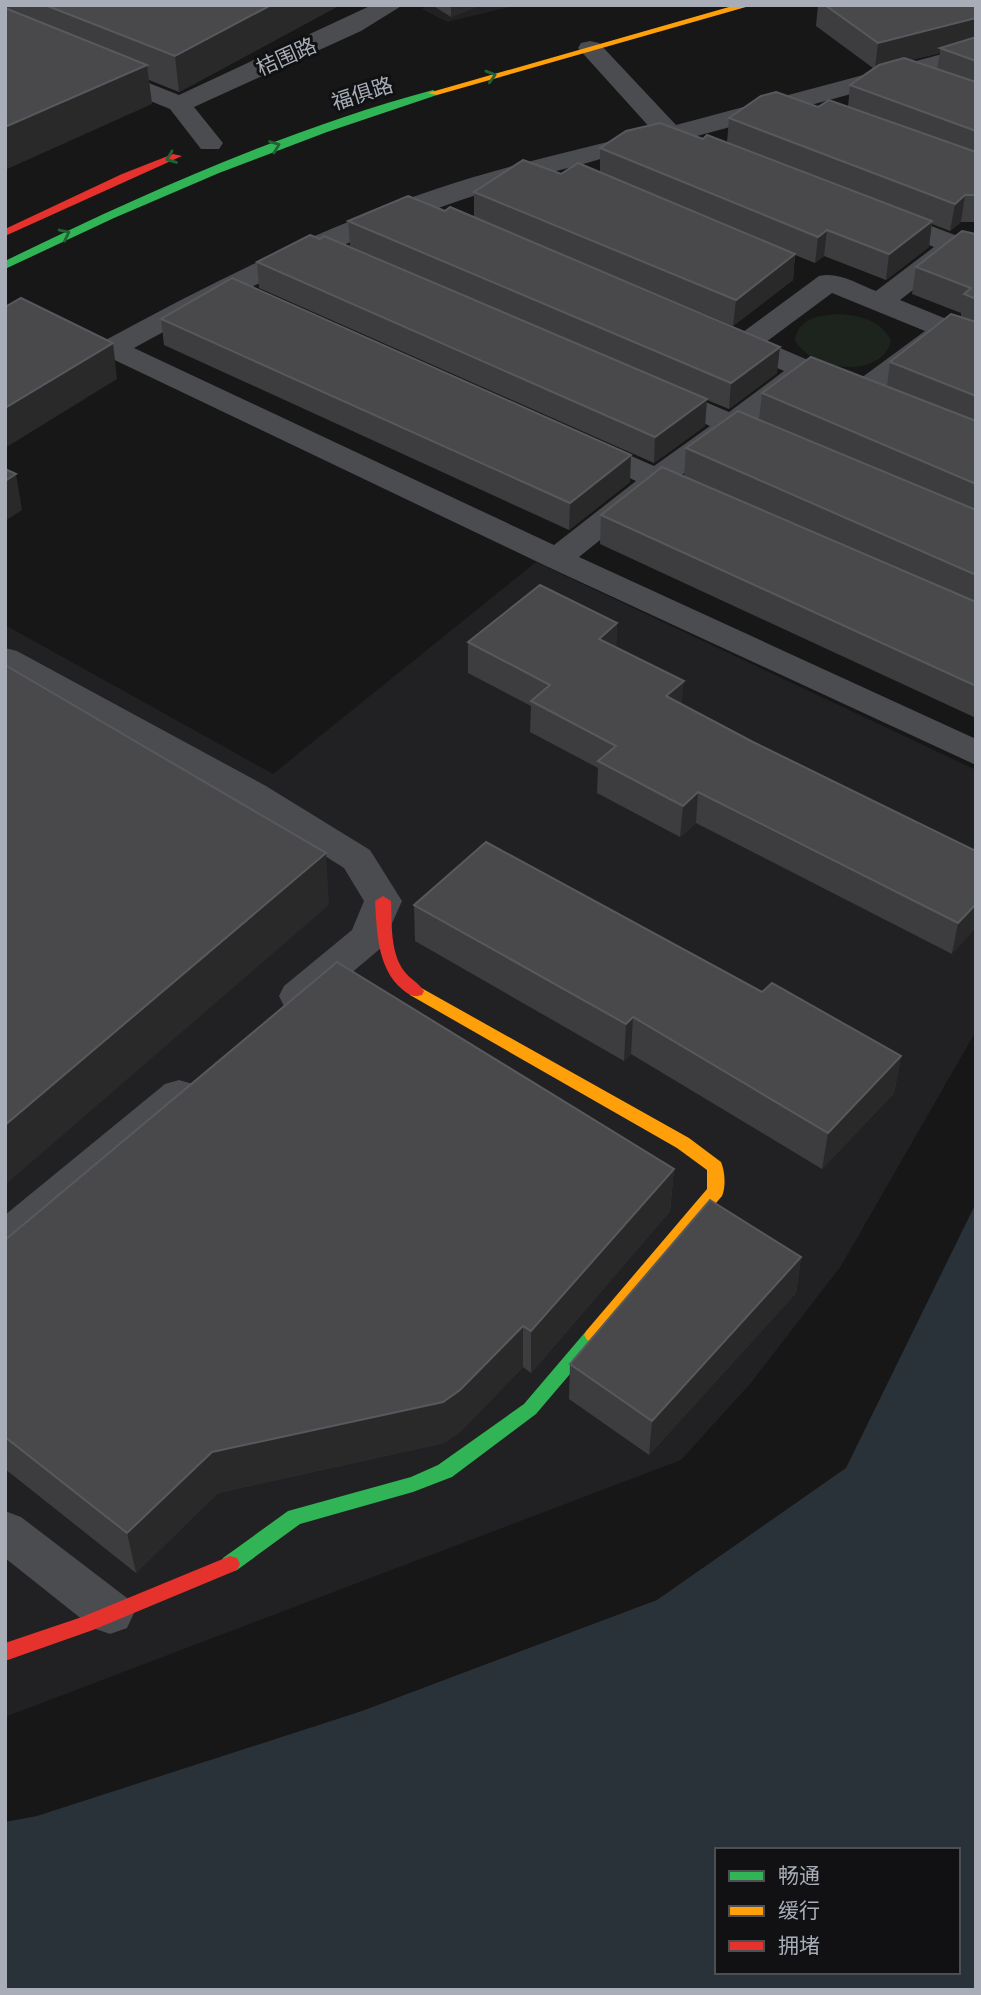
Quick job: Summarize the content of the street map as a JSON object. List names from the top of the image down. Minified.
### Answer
{"streets":{"main road":["福俱路"],"street":["桔围路"]},"legend":["畅通","缓行","拥堵"]}
